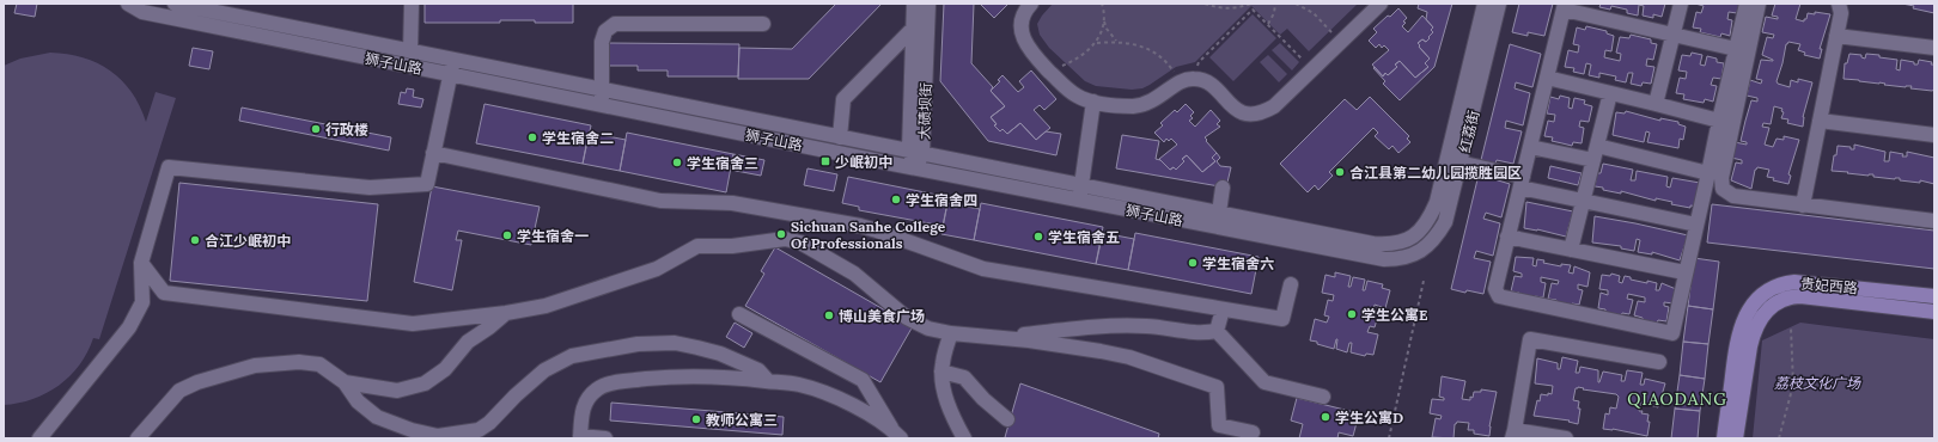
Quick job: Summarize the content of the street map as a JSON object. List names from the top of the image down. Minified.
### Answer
{"streets":{"main road":["贵妃西路"],"street":["狮子山路","大碛坝街","红荔街"]},"crossings":[["狮子山路","大碛坝街"],["狮子山路","红荔街"]],"districts":["QIAODANG"],"parks":["荔枝文化广场"],"places":{"other":["行政楼","学生宿舍二","学生宿舍三","合江县第二幼儿园揽胜园区","学生宿舍四","Sichuan Sanhe College Of Professionals","学生宿舍一","学生宿舍五","合江少岷初中","学生宿舍六","学生公寓E","博山美食广场","学生公寓D","教师公寓三"],"transit":["少岷初中"]}}
